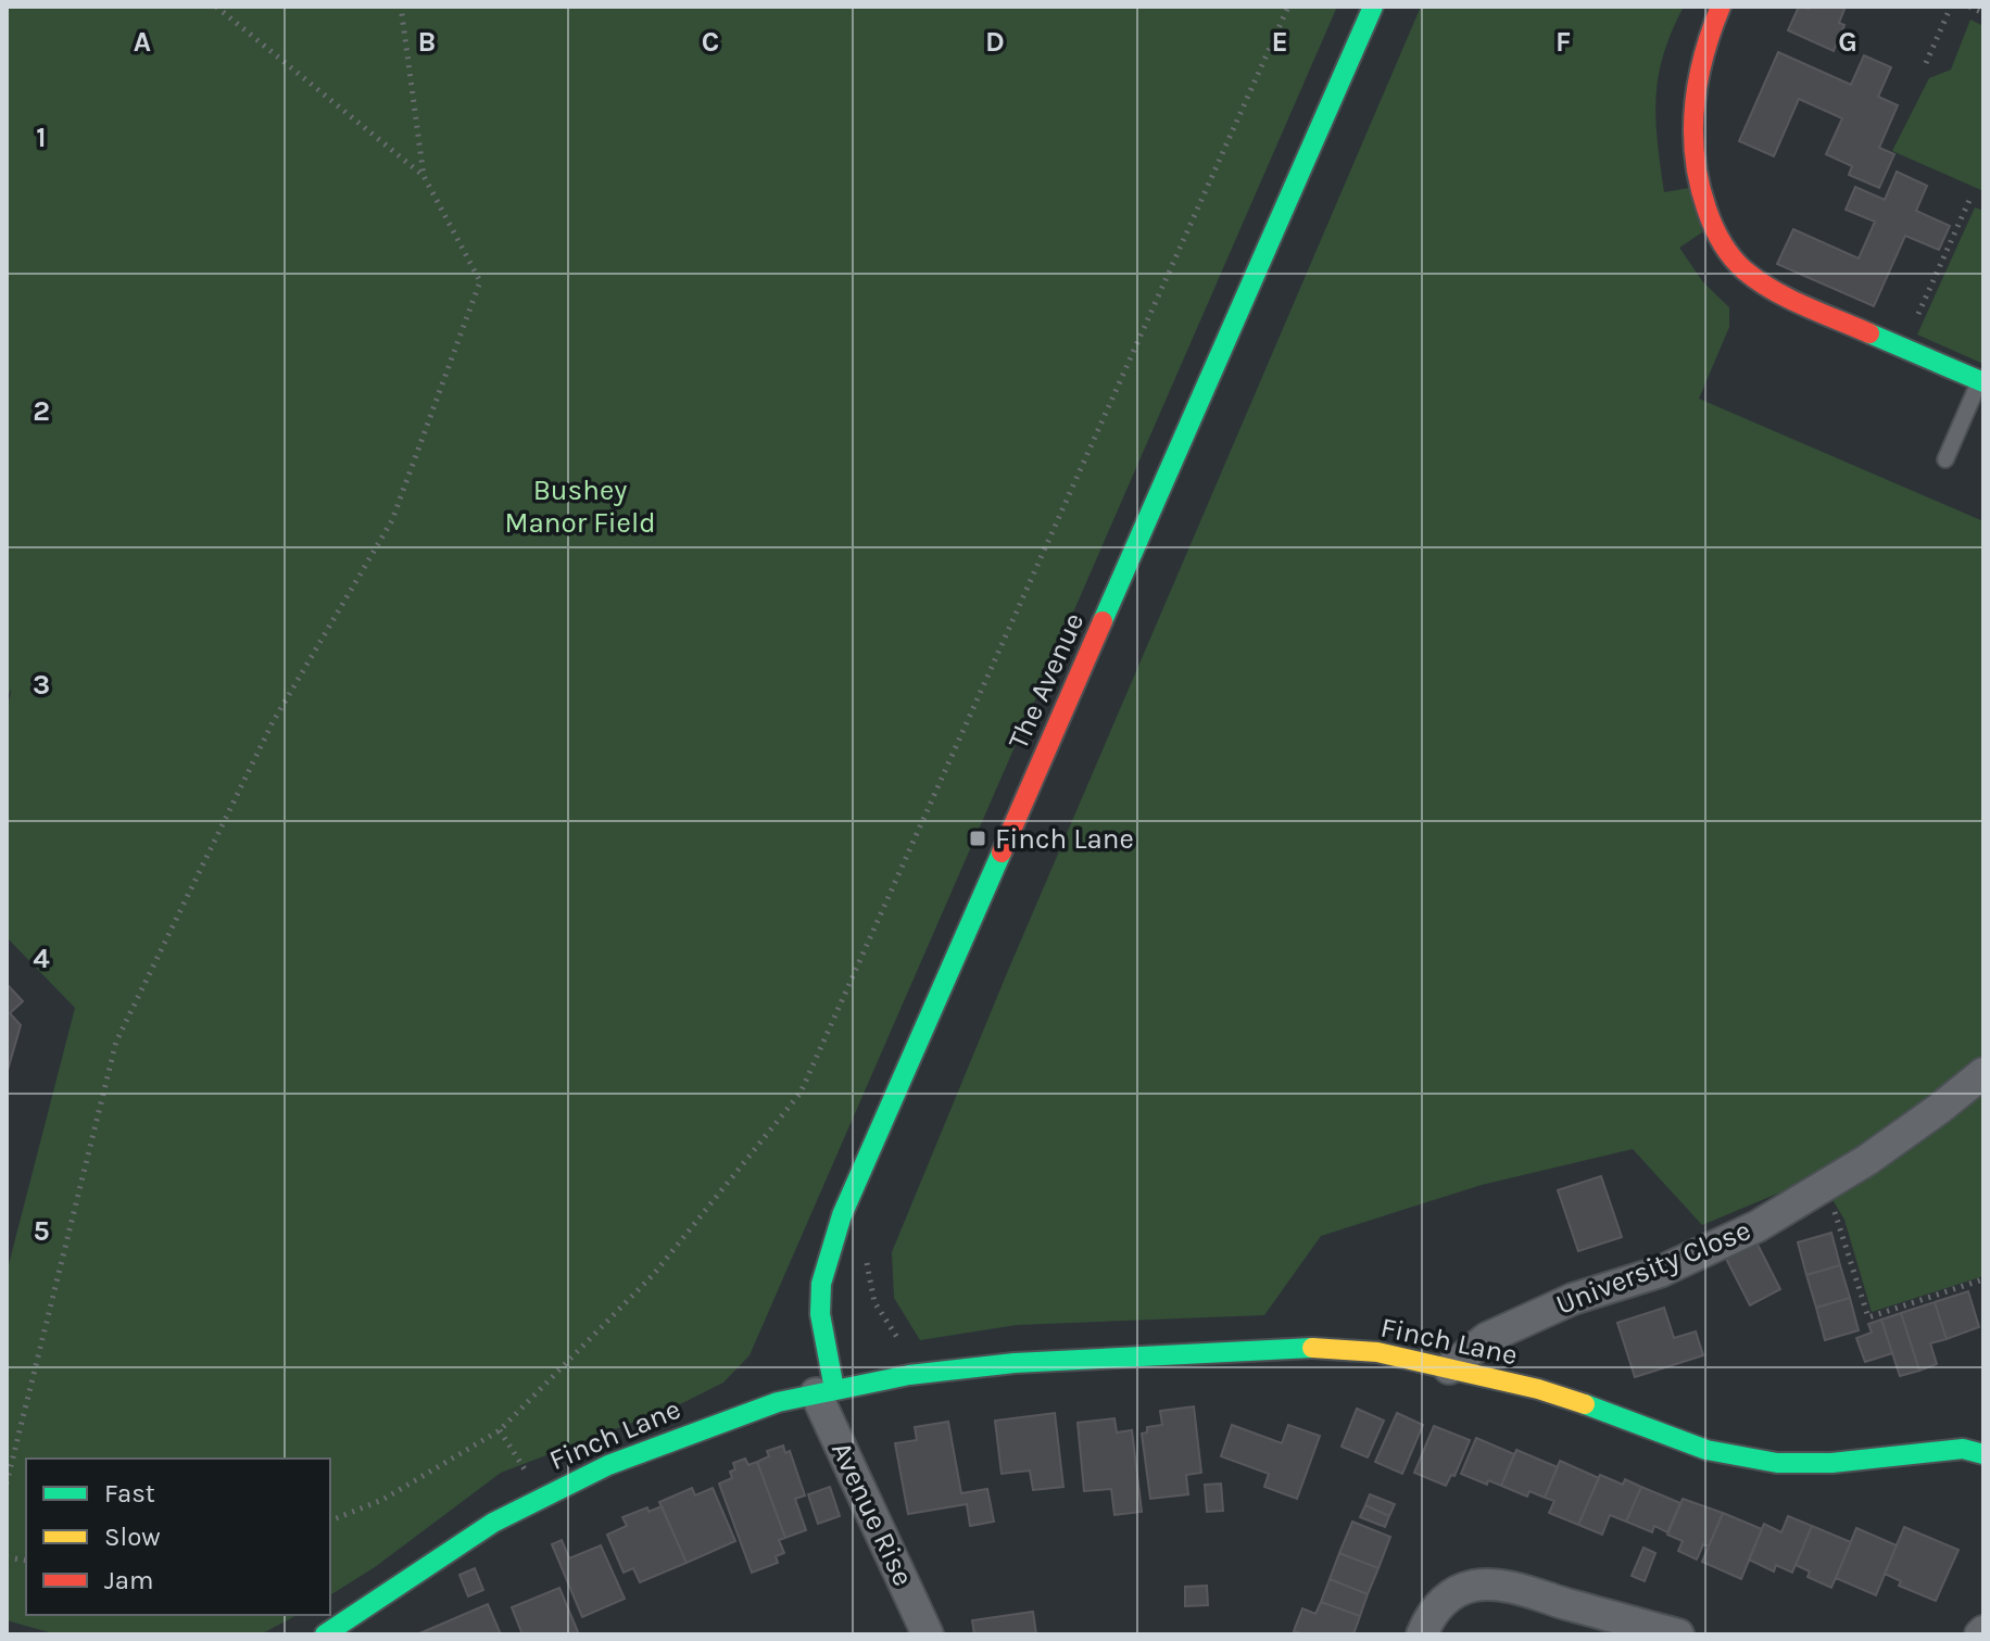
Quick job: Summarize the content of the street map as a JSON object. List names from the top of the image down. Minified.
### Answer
{"streets":{"street":["The Avenue","University Close","Finch Lane","Avenue Rise"]},"crossings":[["The Avenue","Finch Lane"],["The Avenue","Avenue Rise"],["University Close","Finch Lane"],["Finch Lane","Avenue Rise"]],"parks":["Bushey Manor Field"],"places":{"transit":["Finch Lane"]},"legend":["Fast","Slow","Jam"],"grid":{"columns":["A","B","C","D","E","F","G"],"rows":["1","2","3","4","5"]}}
